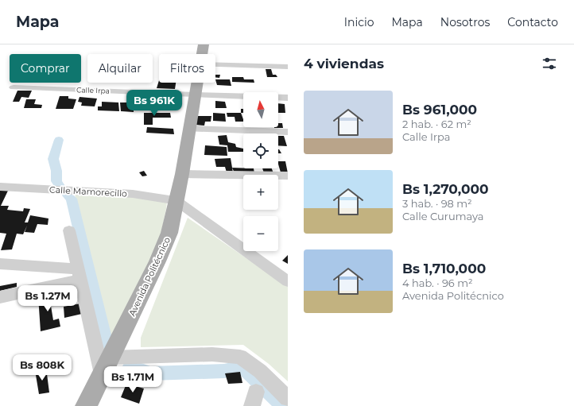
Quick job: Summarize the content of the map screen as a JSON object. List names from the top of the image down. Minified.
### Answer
{"streets":{"main road":["Avenida Politécnico"],"street":["Calle Irpa","Calle Mamorecillo"]},"crossings":[["Calle Irpa","Avenida Politécnico"],["Calle Mamorecillo","Avenida Politécnico"]],"north":"top","page":{"header":"Mapa","nav":["Inicio","Mapa","Nosotros","Contacto"],"heading":"4 viviendas","chip":["Comprar","Alquilar","Filtros"],"list":[{"name":"Bs 961,000","note":"2 hab. · 62 m² · Calle Irpa"},{"name":"Bs 1,270,000","note":"3 hab. · 98 m² · Calle Curumaya"},{"name":"Bs 1,710,000","note":"4 hab. · 96 m² · Avenida Politécnico"}],"price":["Bs 961K","Bs 1.27M","Bs 808K","Bs 1.71M"],"map_buttons":["+","−"]}}
